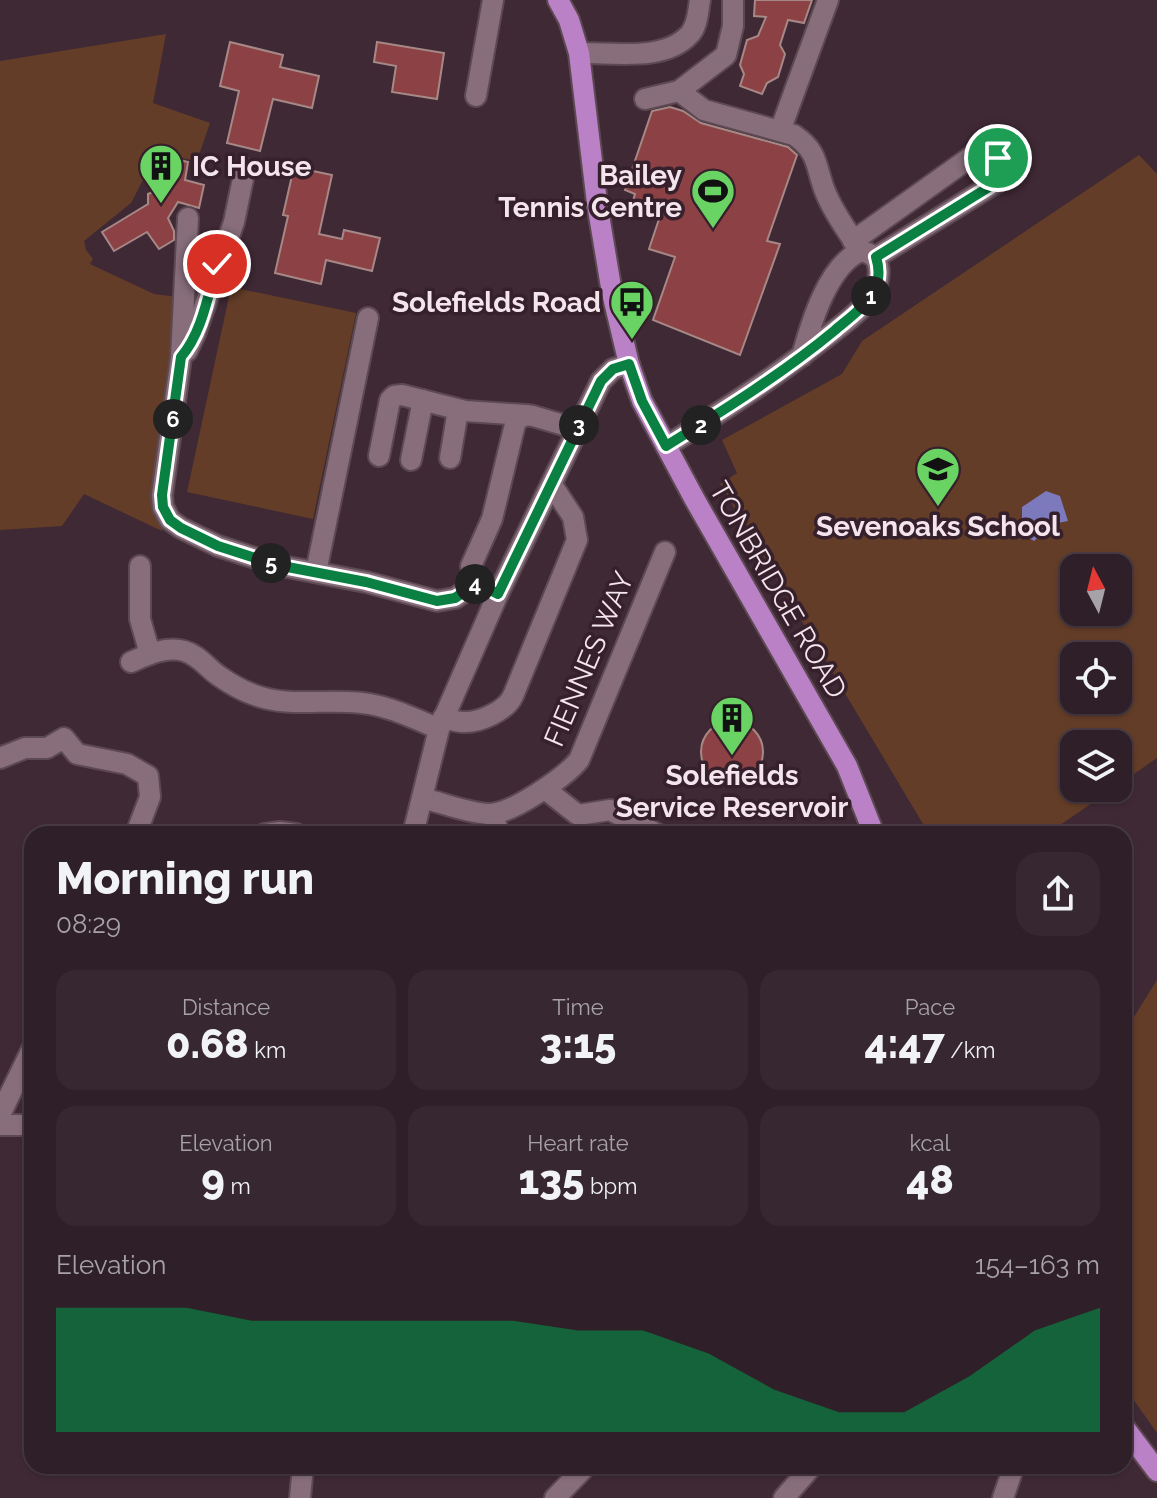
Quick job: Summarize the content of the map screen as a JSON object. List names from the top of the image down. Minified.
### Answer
{"streets":{"main road":["TONBRIDGE ROAD"],"street":["FIENNES WAY"]},"places":{"building":["IC House","Solefields Service Reservoir"],"sports":["Bailey Tennis Centre"],"bus stop":["Solefields Road"],"school or university":["Sevenoaks School"]},"north":"top","page":{"pins":["1","6","2","3","5","4"],"heading":["Morning run","08:29"],"stats":[["Distance","0.68 km"],["Time","3:15"],["Pace","4:47 /km"],["Elevation","9 m"],["Heart rate","135 bpm"],["kcal","48"]],"chart":["Elevation","154–163 m"]}}
